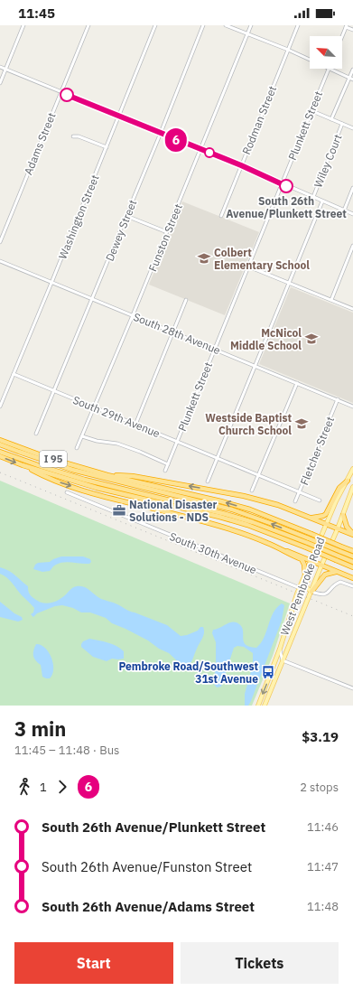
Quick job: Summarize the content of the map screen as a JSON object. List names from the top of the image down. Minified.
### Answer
{"streets":{"highway":["I 95"],"main road":["West Pembroke Road"],"street":["Rodman Street","Plunkett Street","Adams Street","Wiley Court","Washington Street","Dewey Street","Funston Street","South 28th Avenue","South 29th Avenue","Fletcher Street","South 30th Avenue"]},"crossings":[["Plunkett Street","South 28th Avenue"],["Plunkett Street","South 29th Avenue"],["Washington Street","South 28th Avenue"],["Washington Street","South 29th Avenue"],["Dewey Street","South 28th Avenue"],["Dewey Street","South 29th Avenue"],["Funston Street","South 28th Avenue"],["Funston Street","South 29th Avenue"],["South 28th Avenue","Fletcher Street"],["South 29th Avenue","Fletcher Street"],["South 30th Avenue","West Pembroke Road"]],"places":{"other":["South 26th Avenue/Plunkett Street"],"school or university":["Colbert Elementary School","McNicol Middle School","Westside Baptist Church School"],"office":["National Disaster Solutions - NDS"],"bus stop":["Pembroke Road/Southwest 31st Avenue"]},"lines":["bus line 6"],"north":"top left","page":{"status":"11:45","on_map":"6","heading":["3 min","11:45 – 11:48 · Bus","$3.19"],"legs":["1","6","2 stops"],"list":[{"name":"South 26th Avenue/Plunkett Street","value":"11:46"},{"name":"South 26th Avenue/Funston Street","value":"11:47"},{"name":"South 26th Avenue/Adams Street","value":"11:48"}],"buttons":["Start","Tickets"]}}
